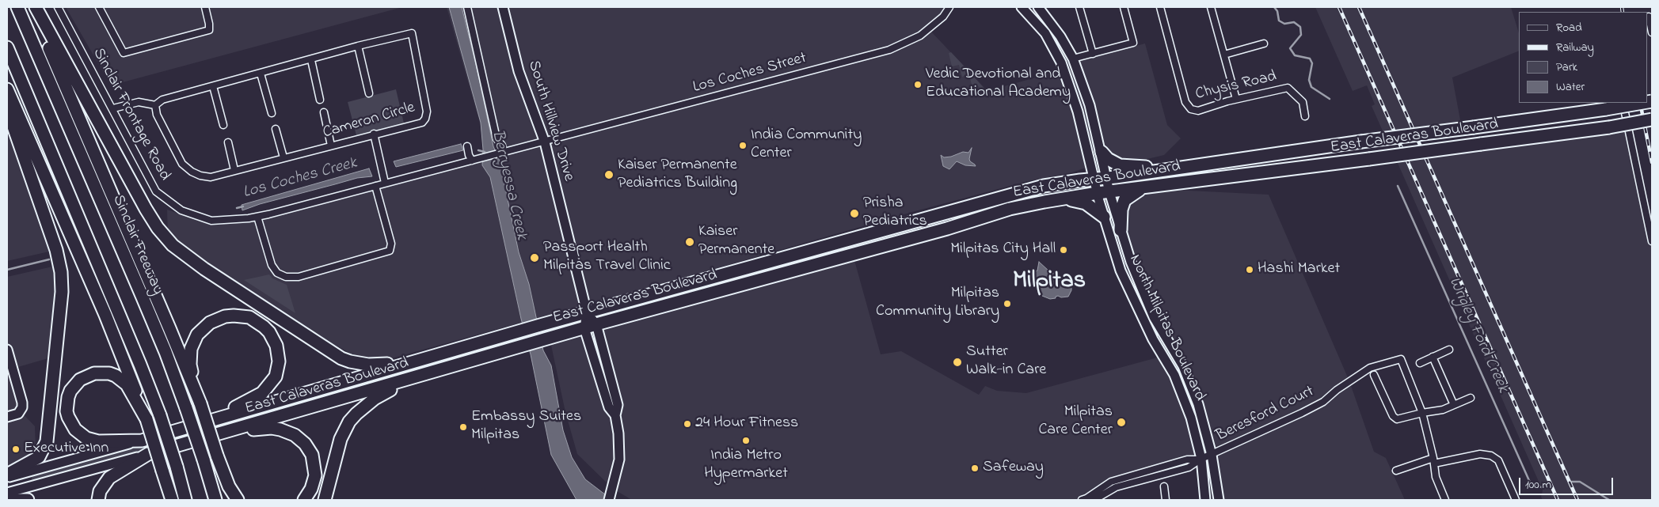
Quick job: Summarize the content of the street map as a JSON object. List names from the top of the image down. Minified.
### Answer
{"streets":{"highway":["East Calaveras Boulevard","Sinclair Freeway"],"main road":["South Hillview Drive","North Milpitas Boulevard"],"street":["Los Coches Street","Chysis Road","Sinclair Frontage Road","Cameron Circle","Beresford Court"]},"crossings":[["Los Coches Street","Sinclair Frontage Road"],["Los Coches Street","South Hillview Drive"],["Sinclair Frontage Road","South Hillview Drive"],["South Hillview Drive","East Calaveras Boulevard"],["East Calaveras Boulevard","North Milpitas Boulevard"],["North Milpitas Boulevard","Beresford Court"]],"districts":["Milpitas"],"water":["Los Coches Creek","Berryessa Creek","Wrigley Ford Creek"],"places":["Vedic Devotional and Educational Academy","India Community Center","Kaiser Permanente Pediatrics Building","Prisha Pediatrics","Kaiser Permanente","Milpitas City Hall","Passport Health Milpitas Travel Clinic","Hashi Market","Milpitas Community Library","Sutter Walk-in Care","Milpitas Care Center","24 Hour Fitness","Embassy Suites Milpitas","India Metro Hypermarket","Executive Inn","Safeway"],"legend":["Road","Railway","Park","Water"],"scale_bar":"100 m"}
